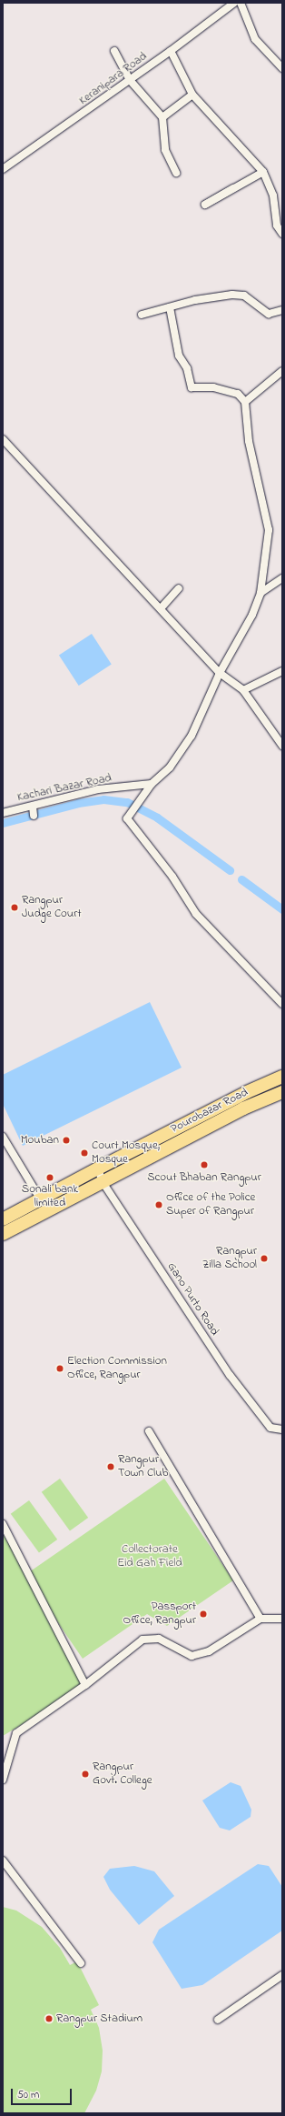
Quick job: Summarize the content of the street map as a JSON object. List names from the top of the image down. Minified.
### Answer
{"streets":{"highway":["Pourobazar Road"],"street":["Keranipara Road","Kachari Bazar Road","Gano Purto Road"]},"crossings":[["Pourobazar Road","Gano Purto Road"]],"parks":["Collectorate Eid Gah Field"],"places":["Rangpur Judge Court","Mouban","Court Mosque, Mosque","Scout Bhaban Rangpur","Sonali bank limited","Office of the Police Super of Rangpur","Rangpur Zilla School","Election Commission Office, Rangpur","Rangpur Town Club","Passport Office, Rangpur","Rangpur Govt. College","Rangpur Stadium"],"scale_bar":"50 m"}
